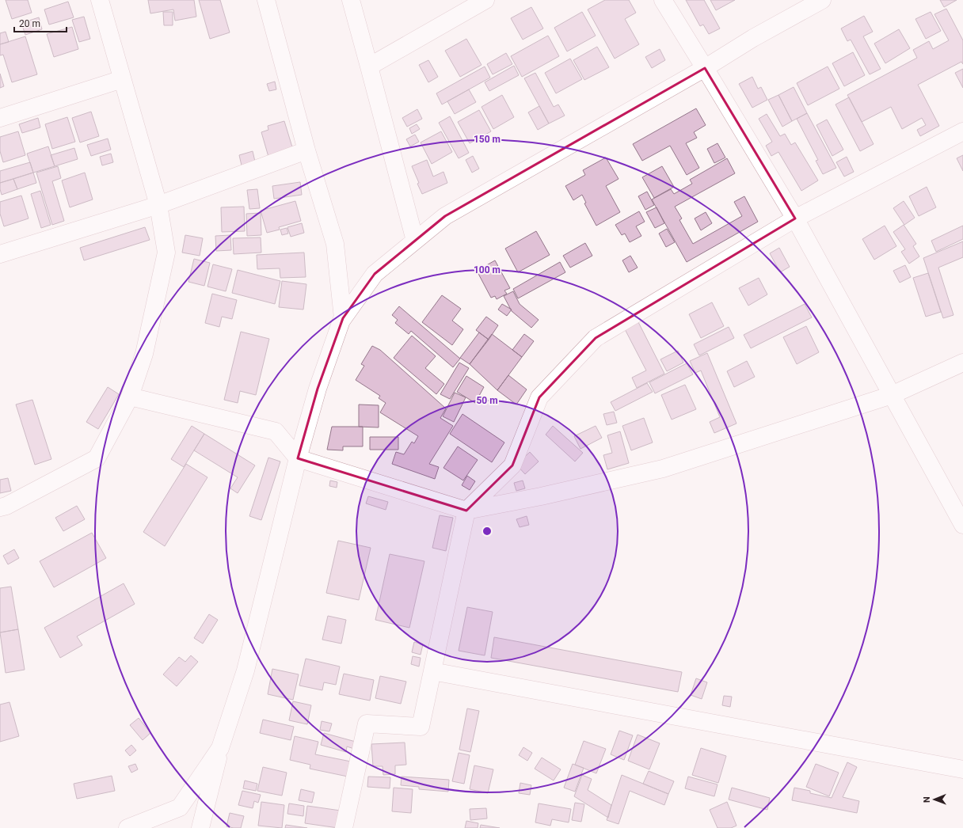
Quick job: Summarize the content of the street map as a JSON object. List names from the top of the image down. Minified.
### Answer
{"scale_bar":"20 m","north":"left","rings":["150 m","100 m","50 m"]}
